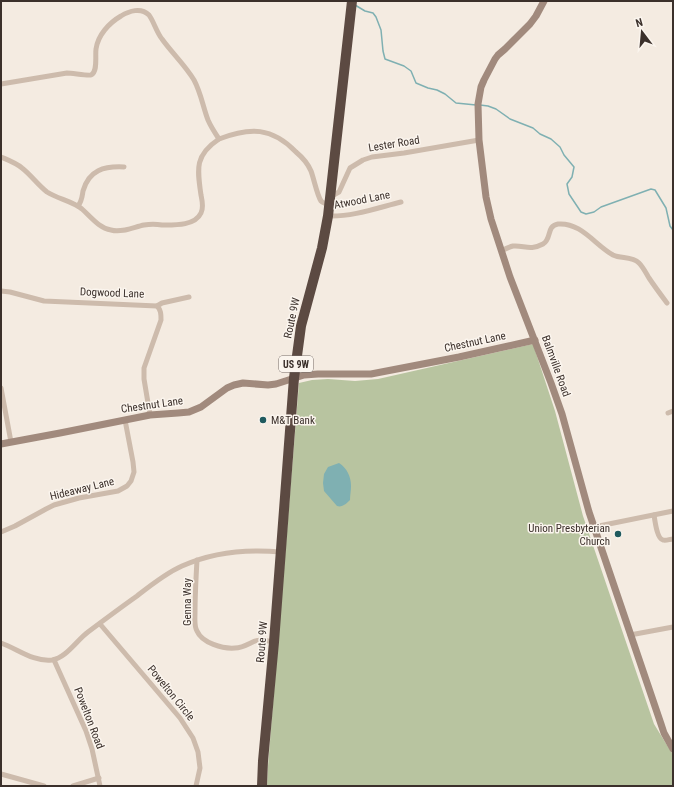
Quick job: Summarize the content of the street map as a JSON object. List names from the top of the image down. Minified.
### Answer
{"streets":{"highway":["Route 9W","US 9W"],"street":["Lester Road","Atwood Lane","Dogwood Lane","Chestnut Lane","Balmville Road","Hideaway Lane","Genna Way","Powelton Circle","Powelton Road"]},"crossings":[["Lester Road","Route 9W"],["Lester Road","Balmville Road"],["Atwood Lane","Route 9W"],["Dogwood Lane","Chestnut Lane"],["Route 9W","Chestnut Lane"],["Route 9W","Genna Way"],["Chestnut Lane","Balmville Road"],["Chestnut Lane","Hideaway Lane"]],"places":["M&T Bank","Union Presbyterian Church"],"north":"top"}
